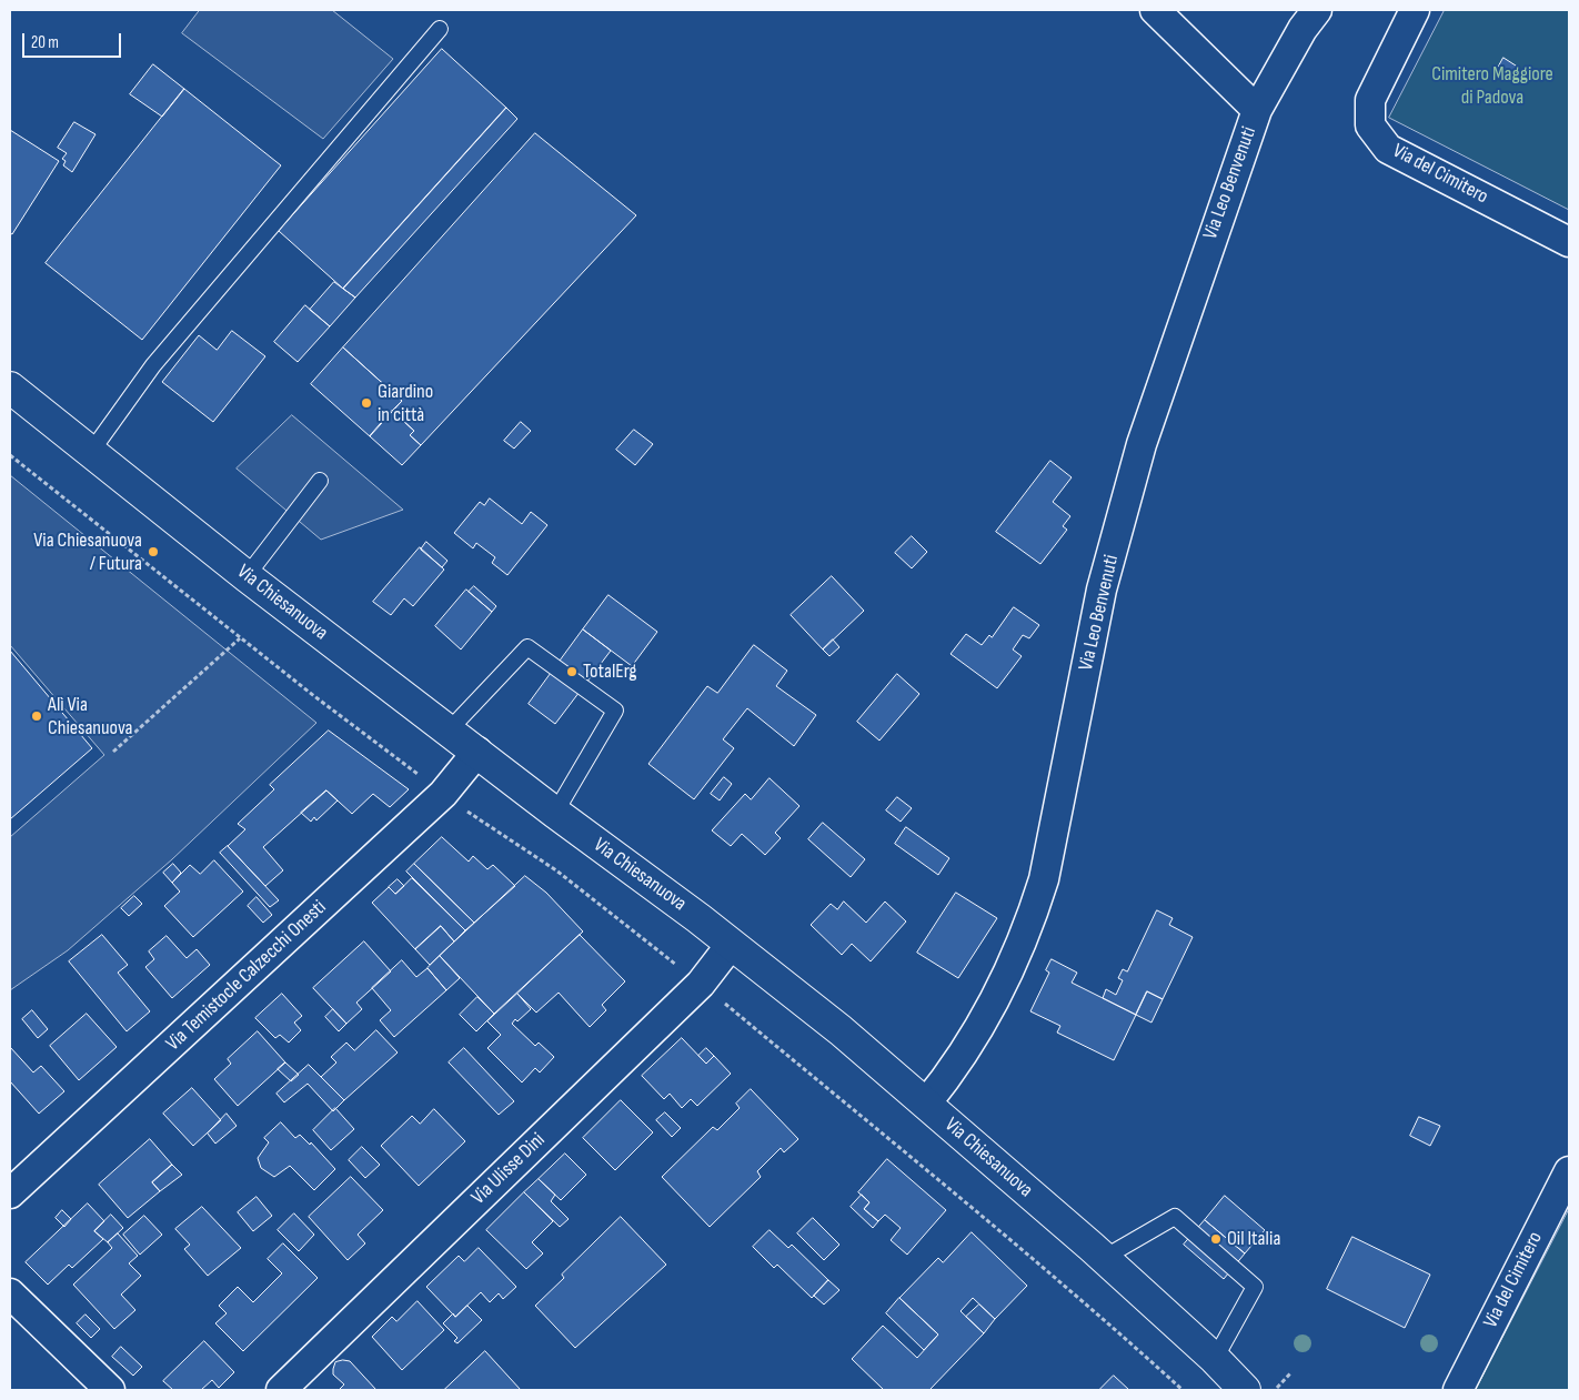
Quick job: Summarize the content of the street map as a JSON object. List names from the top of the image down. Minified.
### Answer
{"streets":{"main road":["Via Chiesanuova"],"street":["Via del Cimitero","Via Leo Benvenuti","Via Temistocle Calzecchi Onesti","Via Ulisse Dini"]},"crossings":[["Via Leo Benvenuti","Via Chiesanuova"],["Via Chiesanuova","Via Temistocle Calzecchi Onesti"],["Via Chiesanuova","Via Ulisse Dini"]],"parks":["Cimitero Maggiore di Padova"],"places":["Giardino in città","Via Chiesanuova / Futura","TotalErg","Alì Via Chiesanuova","Oil Italia"],"scale_bar":"20 m"}
